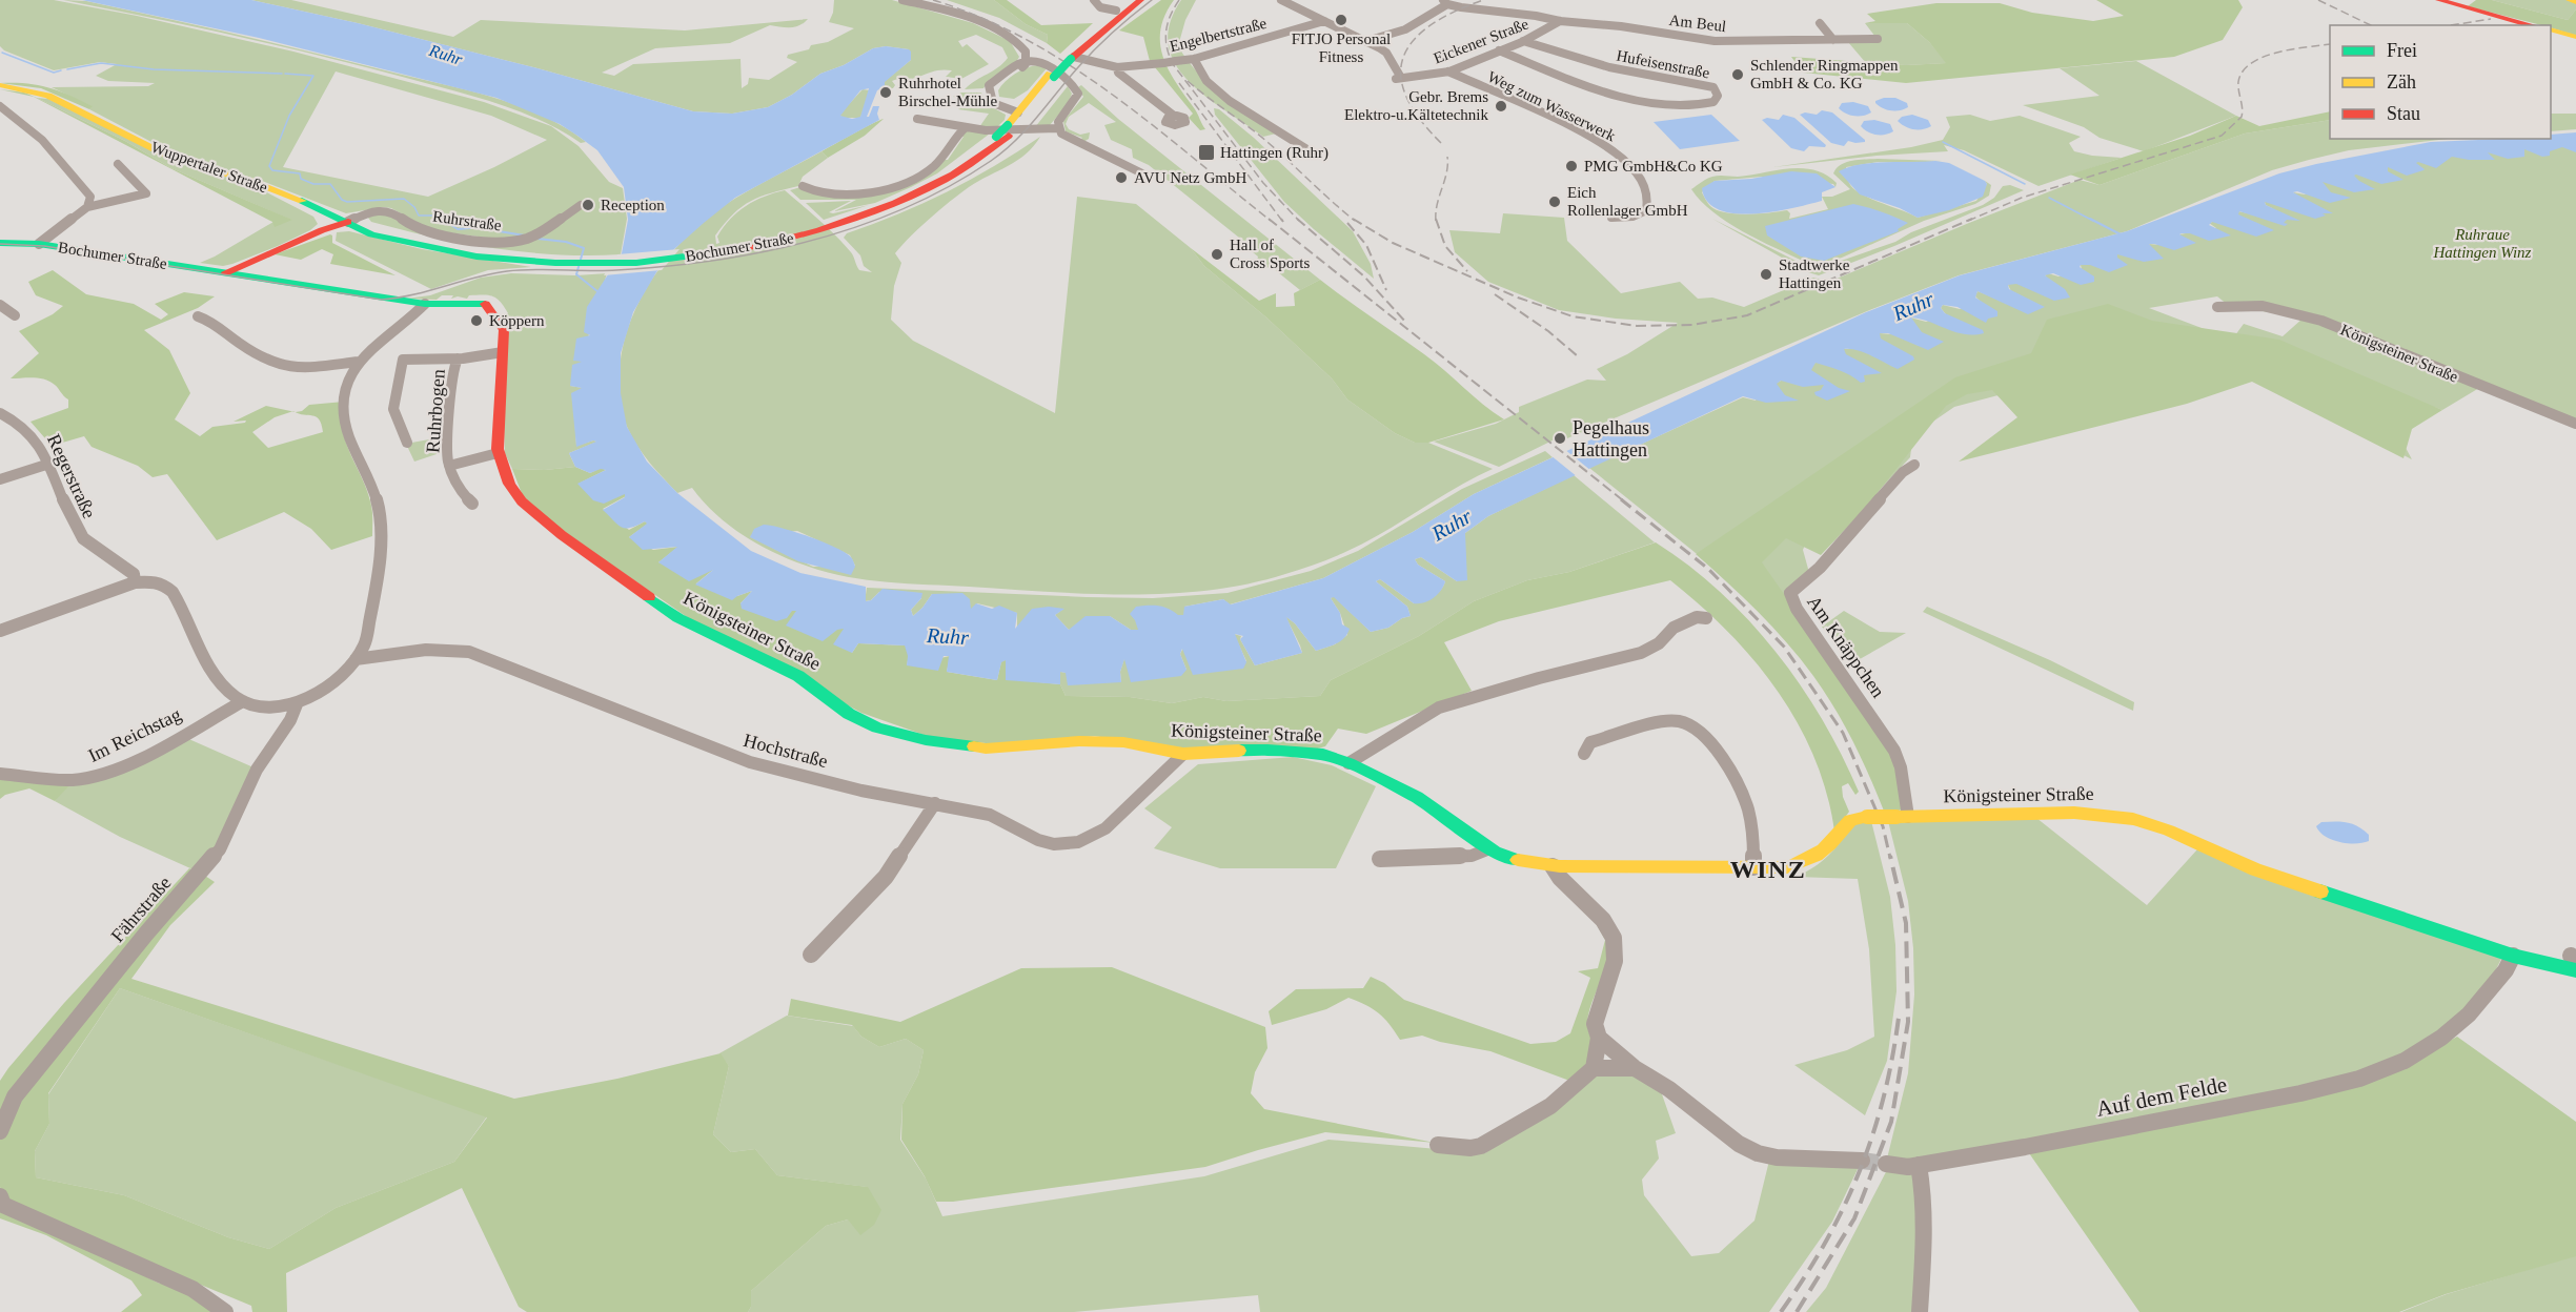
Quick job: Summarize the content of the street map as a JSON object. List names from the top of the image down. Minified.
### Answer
{"streets":{"street":["Am Beul","Engelbertstraße","Eickener Straße","Hufeisenstraße","Weg zum Wasserwerk","Wuppertaler Straße","Ruhrstraße","Bochumer Straße","Königsteiner Straße","Ruhrbogen","Regerstraße","Am Knäppchen","Im Reichstag","Hochstraße","Fährstraße","Auf dem Felde"]},"crossings":[["Am Beul","Eickener Straße"],["Eickener Straße","Hufeisenstraße"],["Eickener Straße","Weg zum Wasserwerk"],["Wuppertaler Straße","Ruhrstraße"],["Wuppertaler Straße","Bochumer Straße"],["Ruhrstraße","Bochumer Straße"],["Bochumer Straße","Königsteiner Straße"],["Königsteiner Straße","Ruhrbogen"],["Königsteiner Straße","Am Knäppchen"],["Königsteiner Straße","Hochstraße"],["Königsteiner Straße","Auf dem Felde"]],"districts":["WINZ"],"water":["Ruhr"],"parks":["Ruhraue Hattingen Winz"],"places":{"other":["FITJO Personal Fitness","Schlender Ringmappen GmbH & Co. KG","Ruhrhotel Birschel-Mühle","Gebr. Brems Elektro-u.Kältetechnik","PMG GmbH&Co KG","AVU Netz GmbH","Eich Rollenlager GmbH","Reception","Hall of Cross Sports","Stadtwerke Hattingen","Köppern","Pegelhaus Hattingen"],"transit":["Hattingen (Ruhr)"]},"legend":["Frei","Zäh","Stau"]}
